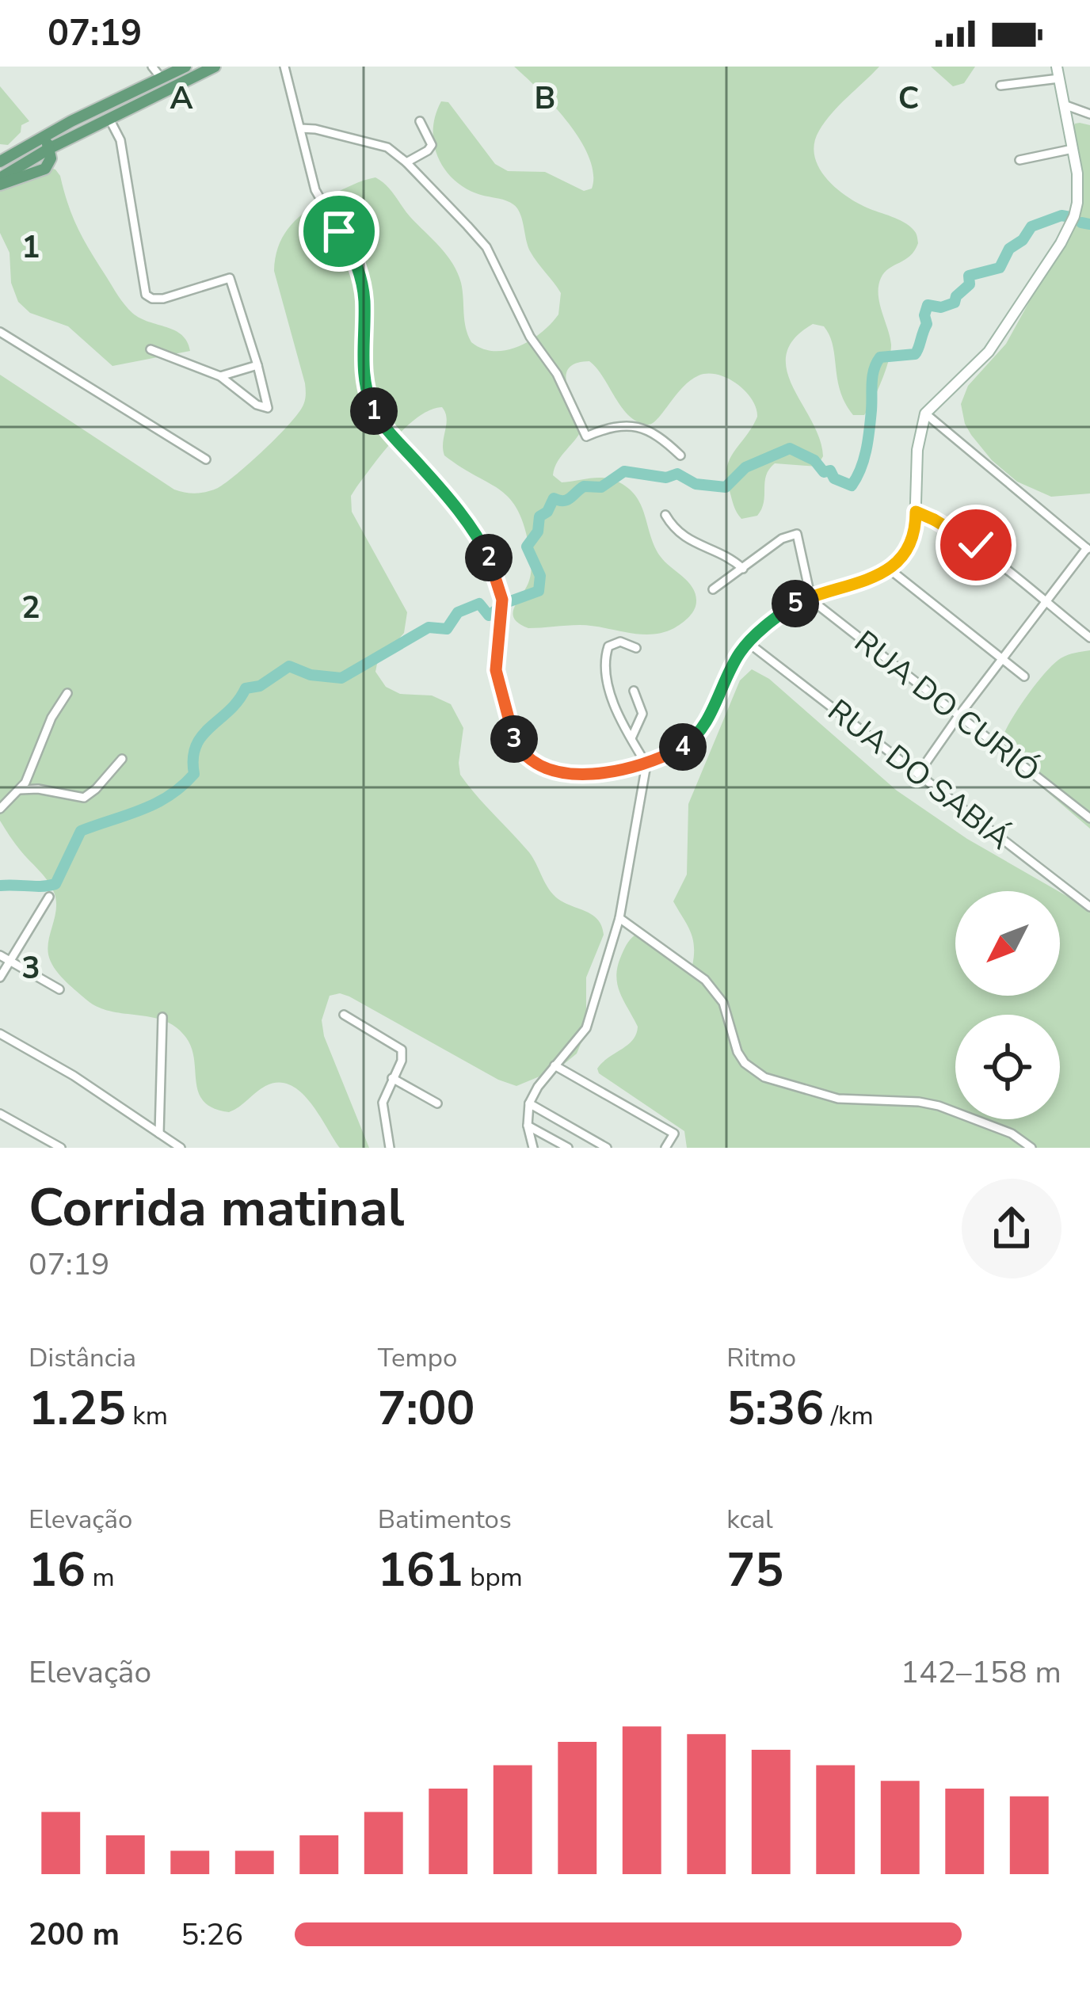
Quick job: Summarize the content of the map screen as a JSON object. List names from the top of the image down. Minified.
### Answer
{"streets":{"street":["RUA DO CURIÓ","RUA DO SABIÁ"]},"north":"bottom left","page":{"status":"07:19","pins":["1","2","5","3","4"],"heading":["Corrida matinal","07:19"],"stats":[["Distância","1.25 km"],["Tempo","7:00"],["Ritmo","5:36 /km"],["Elevação","16 m"],["Batimentos","161 bpm"],["kcal","75"]],"chart":["Elevação","142–158 m"],"list":[{"name":"200 m","note":"5:26"}]},"grid":{"columns":["A","B","C"],"rows":["1","2","3"]}}
